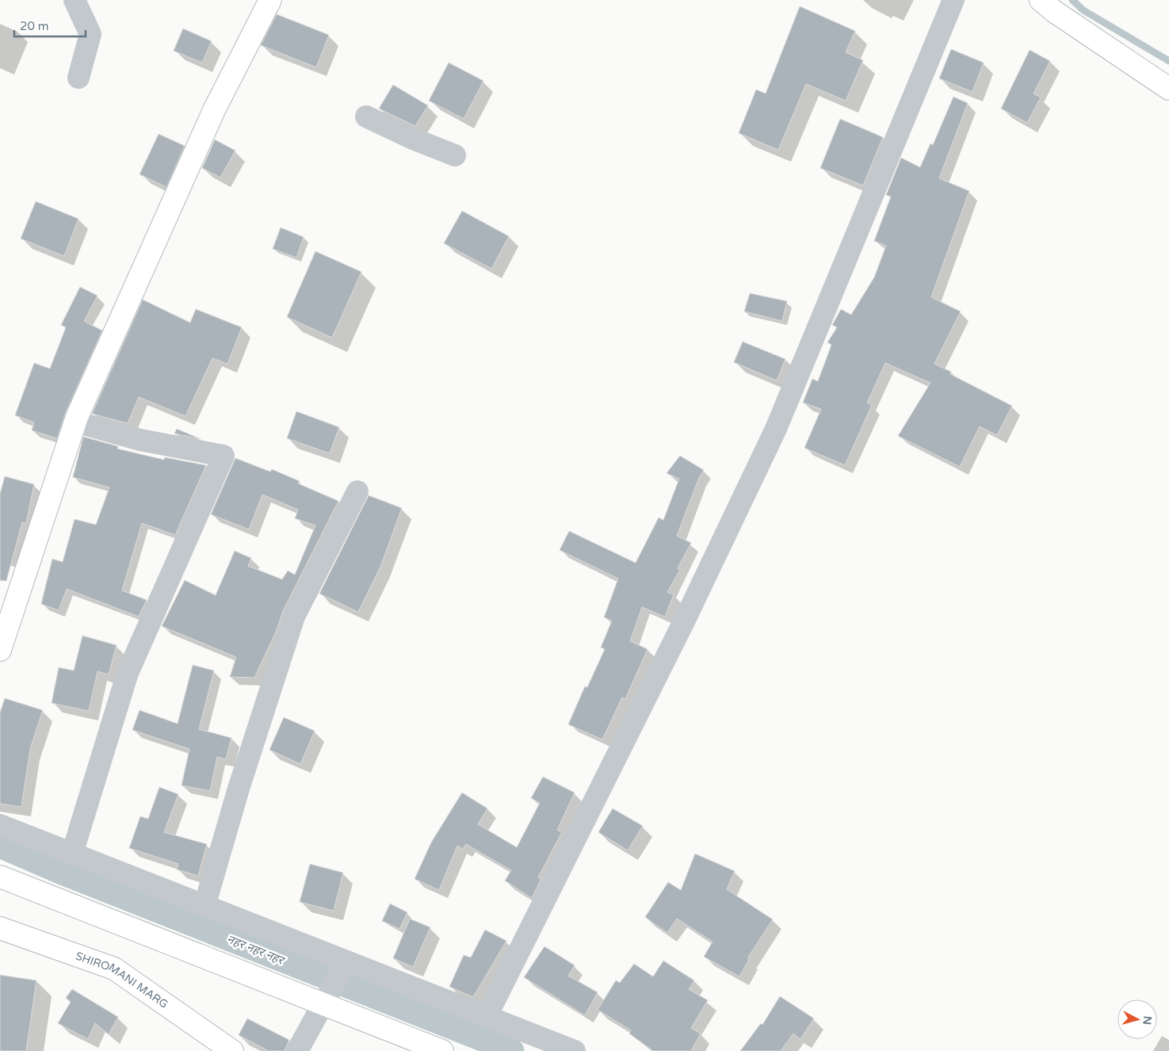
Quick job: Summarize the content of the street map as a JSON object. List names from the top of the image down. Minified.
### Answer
{"streets":{"street":["SHIROMANI MARG"]},"water":["नहर नहर नहर"],"scale_bar":"20 m","north":"right"}
